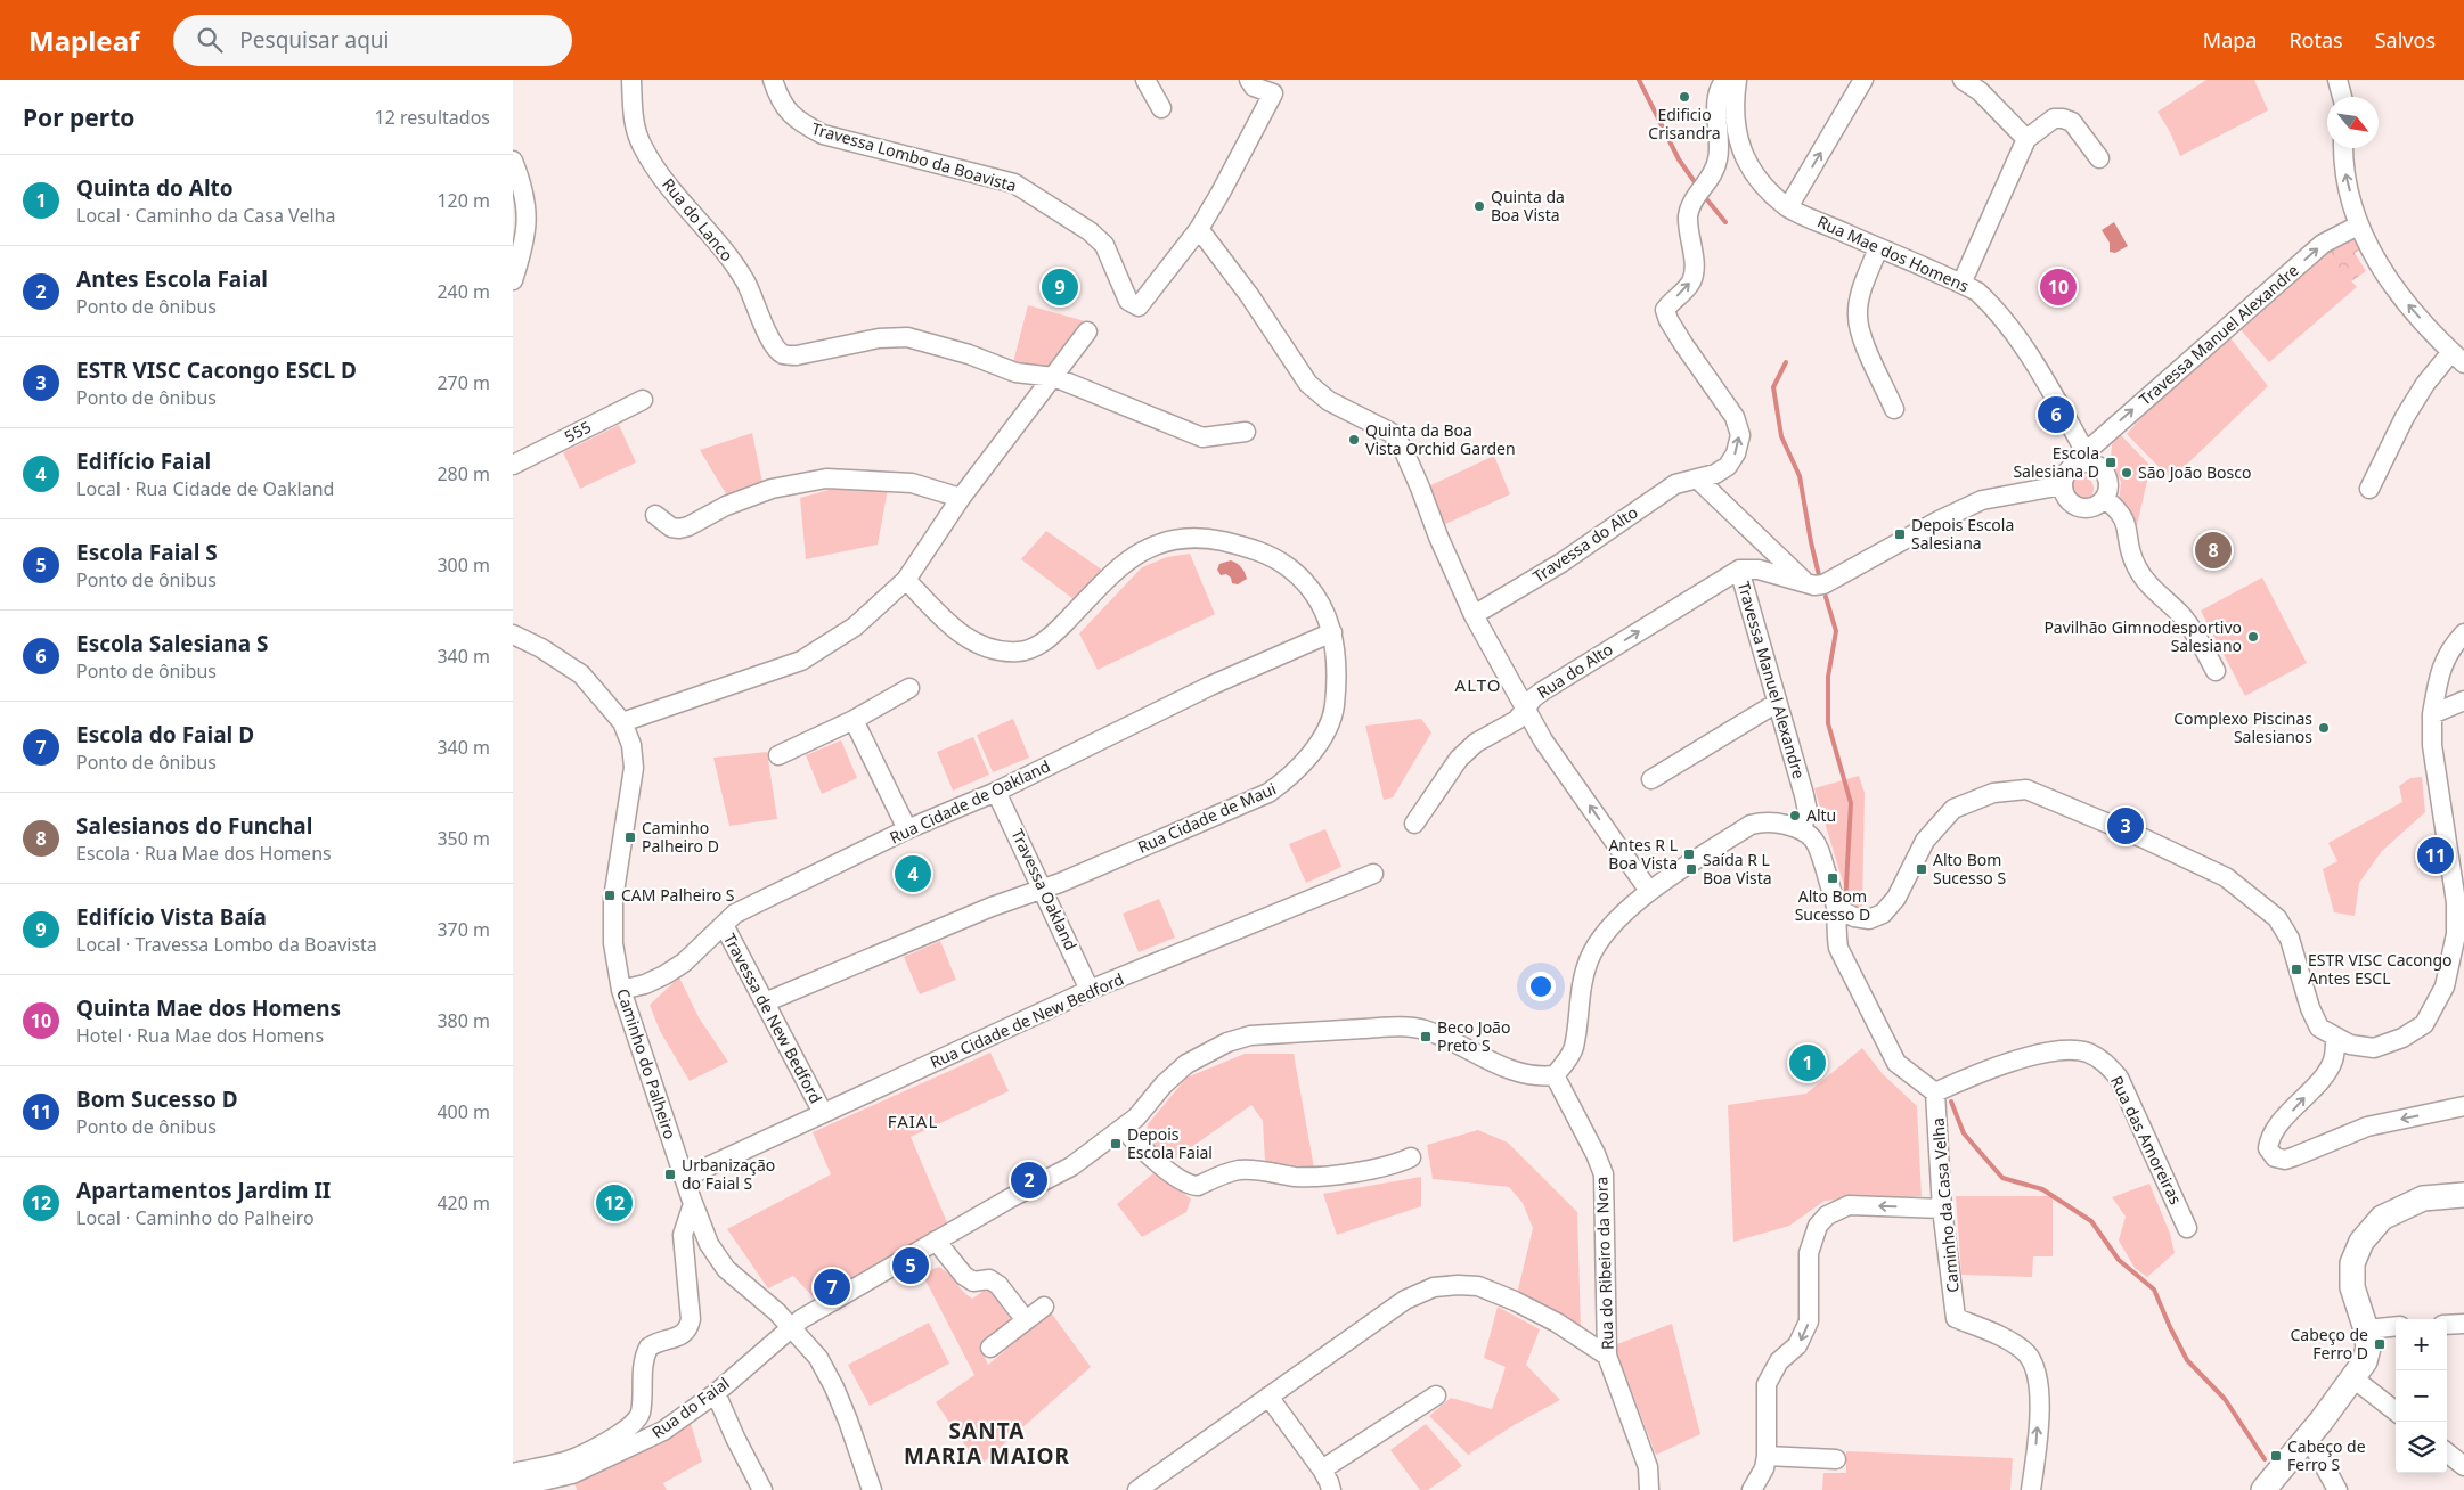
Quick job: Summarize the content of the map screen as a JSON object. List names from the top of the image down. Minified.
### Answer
{"streets":{"street":["Travessa Lombo da Boavista","Rua do Lanco","Rua Mae dos Homens","Travessa Manuel Alexandre","555","Travessa do Alto","Rua do Alto","Rua Cidade de Oakland","Rua Cidade de Maui","Travessa Oakland","Travessa de New Bedford","Rua Cidade de New Bedford","Caminho do Palheiro","Rua das Amoreiras","Caminho da Casa Velha","Rua do Ribeiro da Nora","Rua do Faial"]},"crossings":[["Rua Mae dos Homens","Travessa Manuel Alexandre"],["Travessa Manuel Alexandre","Rua do Alto"],["Rua Cidade de Oakland","Rua Cidade de Maui"],["Rua Cidade de Oakland","Travessa Oakland"],["Rua Cidade de Oakland","Travessa de New Bedford"],["Rua Cidade de Oakland","Caminho do Palheiro"],["Rua Cidade de Maui","Travessa Oakland"],["Rua Cidade de Maui","Travessa de New Bedford"],["Travessa Oakland","Rua Cidade de New Bedford"],["Travessa de New Bedford","Rua Cidade de New Bedford"],["Rua Cidade de New Bedford","Caminho do Palheiro"],["Caminho do Palheiro","Rua do Faial"],["Rua das Amoreiras","Caminho da Casa Velha"],["Rua do Ribeiro da Nora","Rua do Faial"]],"one_way":["Travessa Manuel Alexandre","Travessa do Alto","Caminho da Casa Velha"],"districts":["ALTO","FAIAL","SANTA MARIA MAIOR"],"places":{"other":["Edificio Crisandra","Quinta da Boa Vista","Quinta da Boa Vista Orchid Garden","São João Bosco","Pavilhão Gimnodesportivo Salesiano","Complexo Piscinas Salesianos","Altu"],"transit":["Escola Salesiana D","Depois Escola Salesiana","Caminho Palheiro D","Antes R L Boa Vista","Saída R L Boa Vista","Alto Bom Sucesso S","Alto Bom Sucesso D","CAM Palheiro S","ESTR VISC Cacongo Antes ESCL","Beco João Preto S","Depois Escola Faial","Urbanização do Faial S","Cabeço de Ferro D","Cabeço de Ferro S"]},"north":"bottom right","page":{"header":"Mapleaf","search":"Pesquisar aqui","nav":["Mapa","Rotas","Salvos"],"heading":["Por perto","12 resultados"],"list":[{"mark":"1","name":"Quinta do Alto","note":"Local · Caminho da Casa Velha","value":"120 m"},{"mark":"2","name":"Antes Escola Faial","note":"Ponto de ônibus","value":"240 m"},{"mark":"3","name":"ESTR VISC Cacongo ESCL D","note":"Ponto de ônibus","value":"270 m"},{"mark":"4","name":"Edifício Faial","note":"Local · Rua Cidade de Oakland","value":"280 m"},{"mark":"5","name":"Escola Faial S","note":"Ponto de ônibus","value":"300 m"},{"mark":"6","name":"Escola Salesiana S","note":"Ponto de ônibus","value":"340 m"},{"mark":"7","name":"Escola do Faial D","note":"Ponto de ônibus","value":"340 m"},{"mark":"8","name":"Salesianos do Funchal","note":"Escola · Rua Mae dos Homens","value":"350 m"},{"mark":"9","name":"Edifício Vista Baía","note":"Local · Travessa Lombo da Boavista","value":"370 m"},{"mark":"10","name":"Quinta Mae dos Homens","note":"Hotel · Rua Mae dos Homens","value":"380 m"},{"mark":"11","name":"Bom Sucesso D","note":"Ponto de ônibus","value":"400 m"},{"mark":"12","name":"Apartamentos Jardim II","note":"Local · Caminho do Palheiro","value":"420 m"}],"pins":["9","10","6","8","3","11","4","1","2","12","5","7"],"map_buttons":["+","−"]}}
